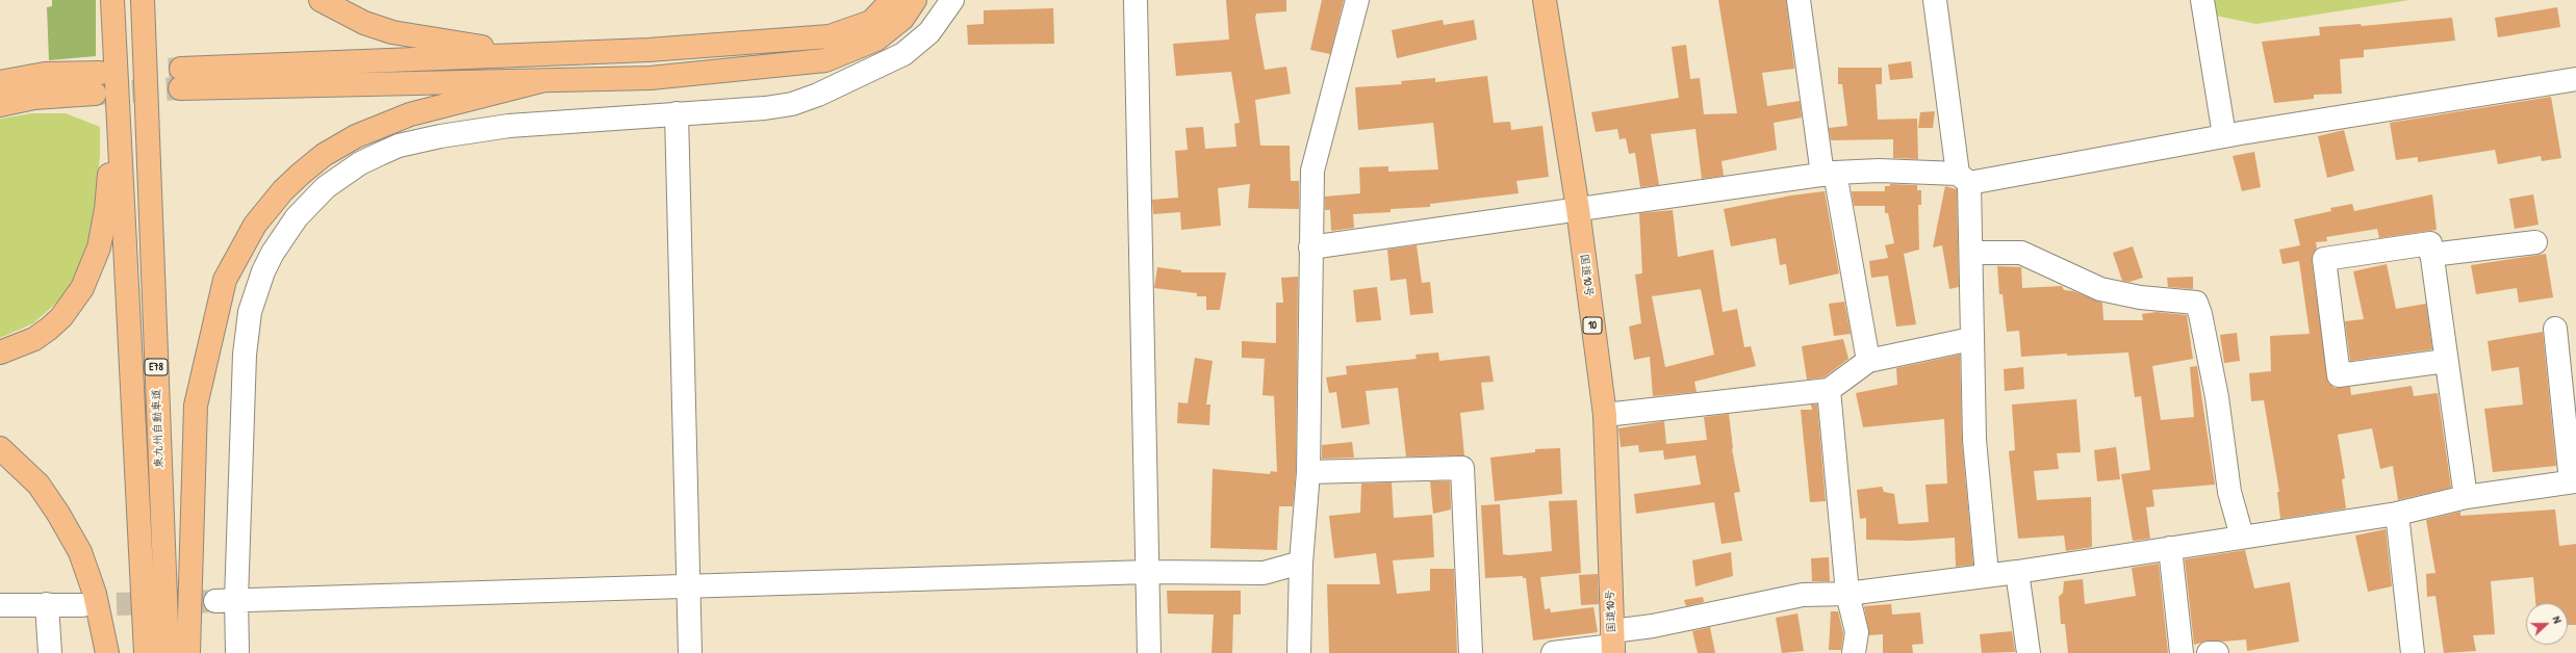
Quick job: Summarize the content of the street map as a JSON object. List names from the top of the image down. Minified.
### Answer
{"streets":{"highway":["国道10号","10","E78","東九州自動車道"]},"crossings":[["E78","東九州自動車道"]],"north":"right"}
